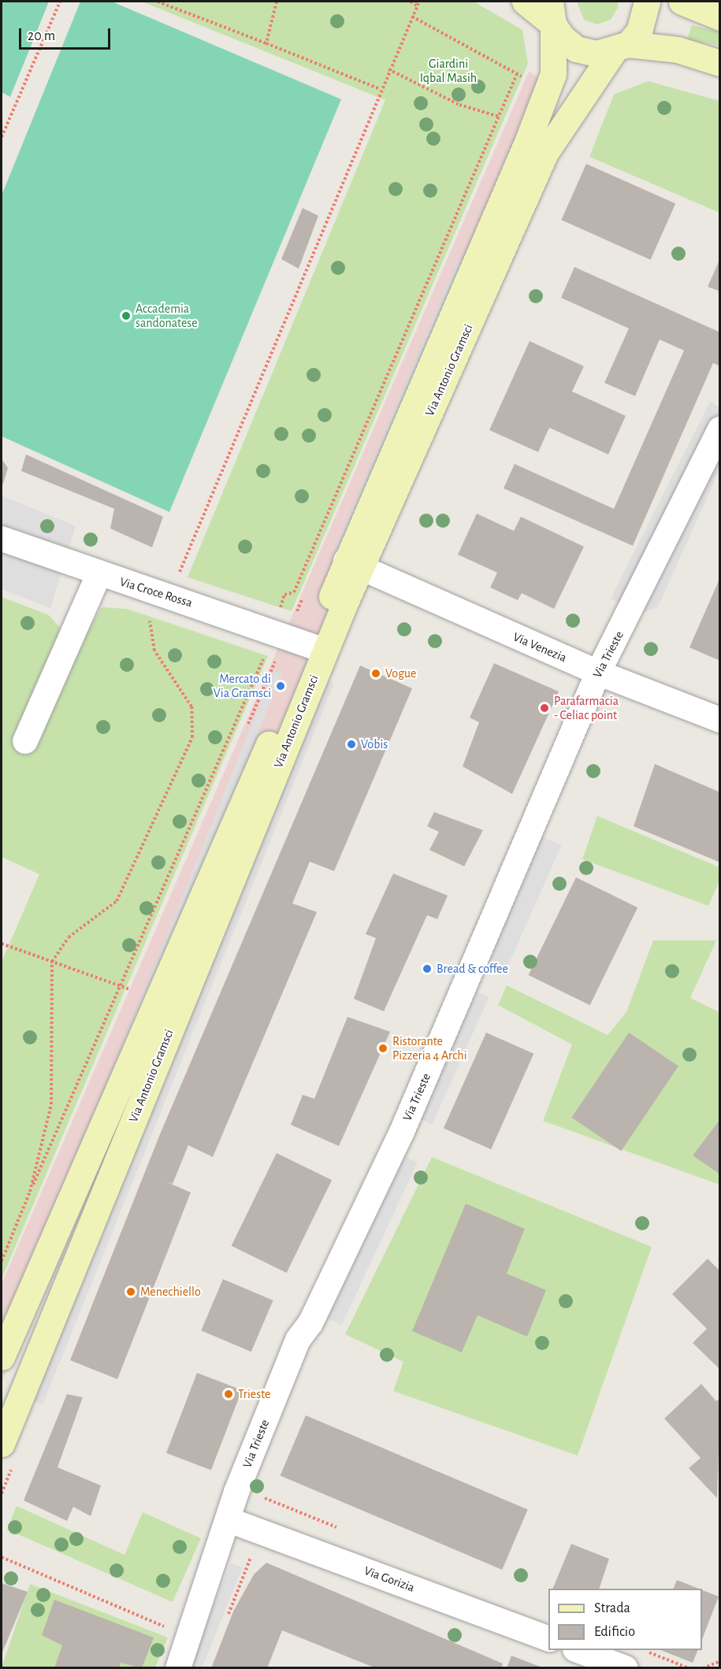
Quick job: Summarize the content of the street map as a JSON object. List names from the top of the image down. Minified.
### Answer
{"streets":{"street":["Via Antonio Gramsci","Via Croce Rossa","Via Venezia","Via Trieste","Via Gorizia"]},"crossings":[["Via Antonio Gramsci","Via Croce Rossa"],["Via Antonio Gramsci","Via Venezia"],["Via Venezia","Via Trieste"],["Via Trieste","Via Gorizia"]],"parks":["Giardini Iqbal Masih"],"places":["Accademia sandonatese","Vogue","Mercato di Via Gramsci","Parafarmacia - Celiac point","Vobis","Bread & coffee","Ristorante Pizzeria 4 Archi","Menechiello","Trieste"],"legend":["Strada","Edificio"],"scale_bar":"20 m"}
